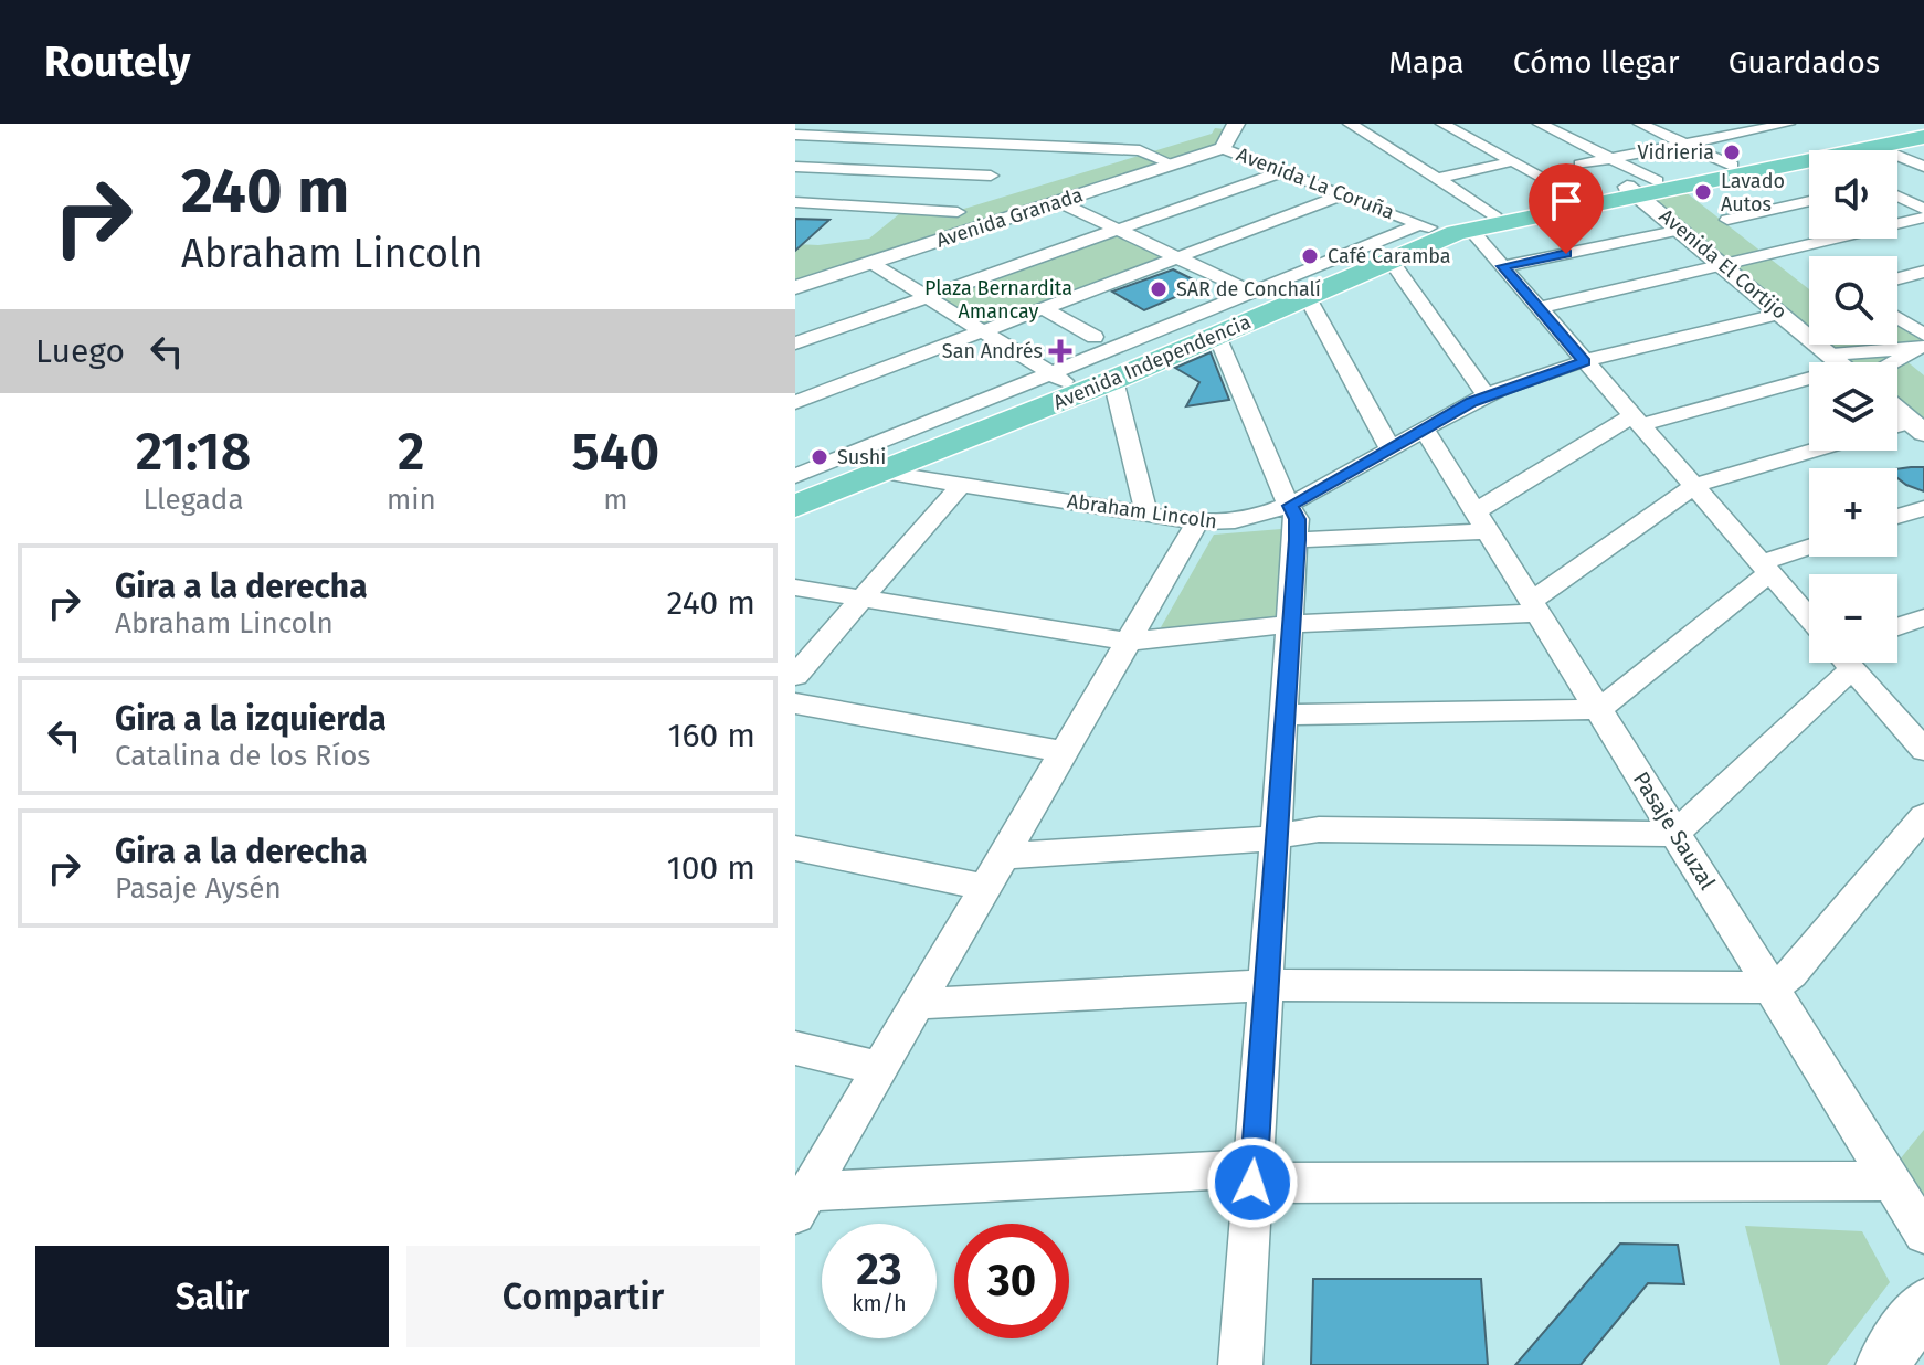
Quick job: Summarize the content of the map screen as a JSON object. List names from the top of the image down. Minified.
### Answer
{"streets":{"main road":["Avenida Independencia"],"street":["Avenida La Coruña","Avenida Granada","Avenida El Cortijo","Abraham Lincoln","Pasaje Sauzal"]},"crossings":[["Avenida La Coruña","Avenida Granada"],["Avenida La Coruña","Avenida Independencia"],["Avenida El Cortijo","Avenida Independencia"],["Avenida El Cortijo","Abraham Lincoln"],["Avenida Independencia","Abraham Lincoln"],["Abraham Lincoln","Pasaje Sauzal"]],"parks":["Plaza Bernardita Amancay"],"places":{"other":["Vidrieria","Lavado Autos","Café Caramba","SAR de Conchalí","Sushi"],"health":["San Andrés"]},"page":{"header":"Routely","nav":["Mapa","Cómo llegar","Guardados"],"turn":["240 m","Abraham Lincoln"],"map_buttons":["+","−"],"then":"Luego","eta":["21:18","Llegada","2","min","540","m"],"list":[{"name":"Gira a la derecha","note":"Abraham Lincoln","value":"240 m"},{"name":"Gira a la izquierda","note":"Catalina de los Ríos","value":"160 m"},{"name":"Gira a la derecha","note":"Pasaje Aysén","value":"100 m"}],"speed":"23 km/h","limit":"30","buttons":["Salir","Compartir"]}}
